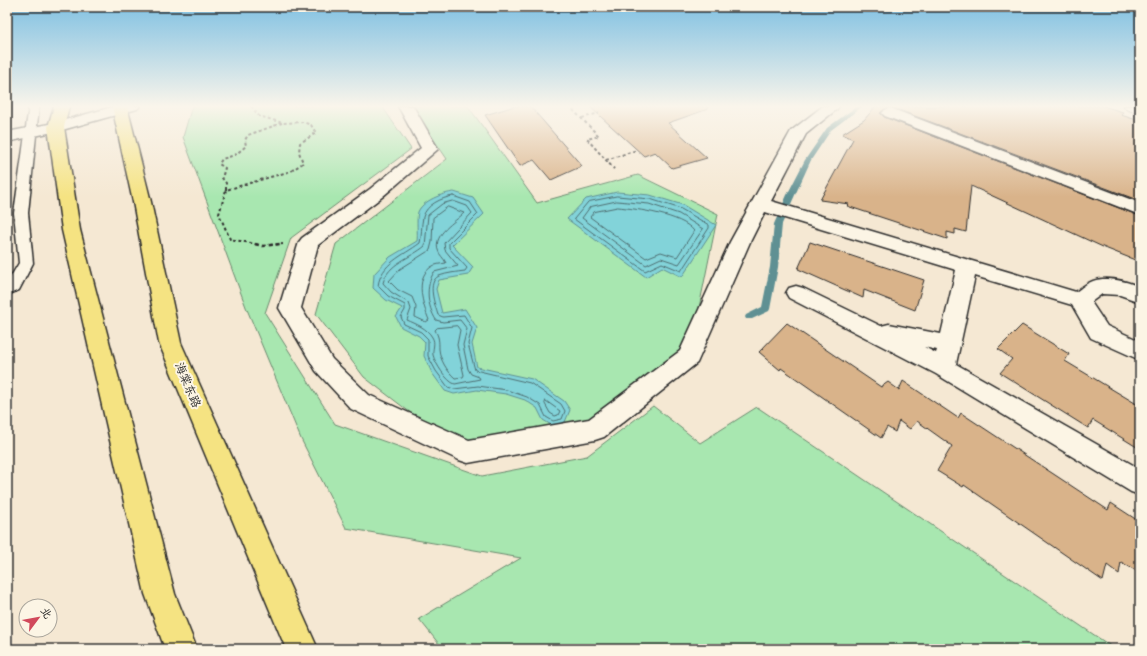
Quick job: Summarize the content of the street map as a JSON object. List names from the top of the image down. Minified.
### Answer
{"streets":{"main road":["海棠东路"]},"north":"top right"}
